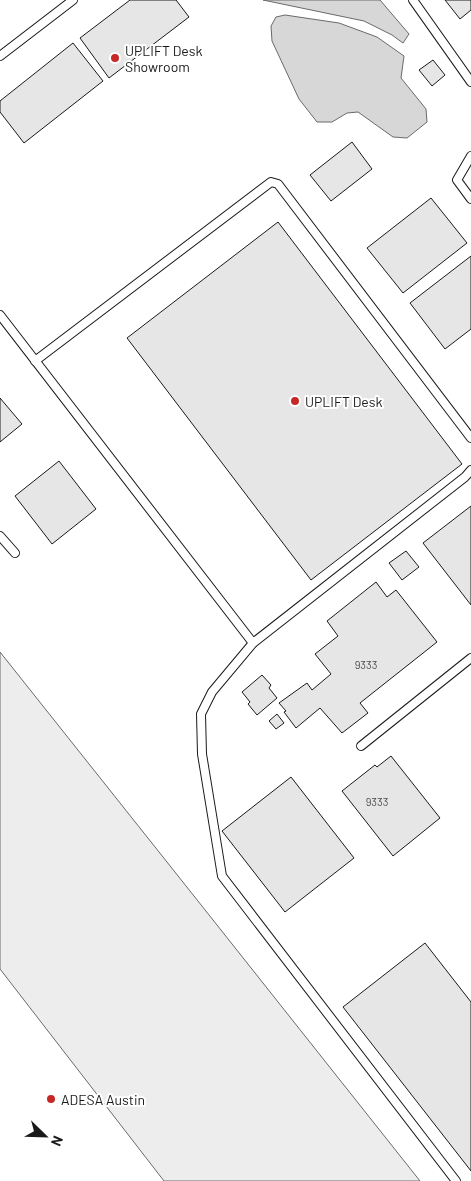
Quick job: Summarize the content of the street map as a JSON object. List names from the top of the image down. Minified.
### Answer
{"places":["UPLIFT Desk Showroom","UPLIFT Desk","ADESA Austin"],"house_numbers":["9333","9333"],"north":"bottom right"}
